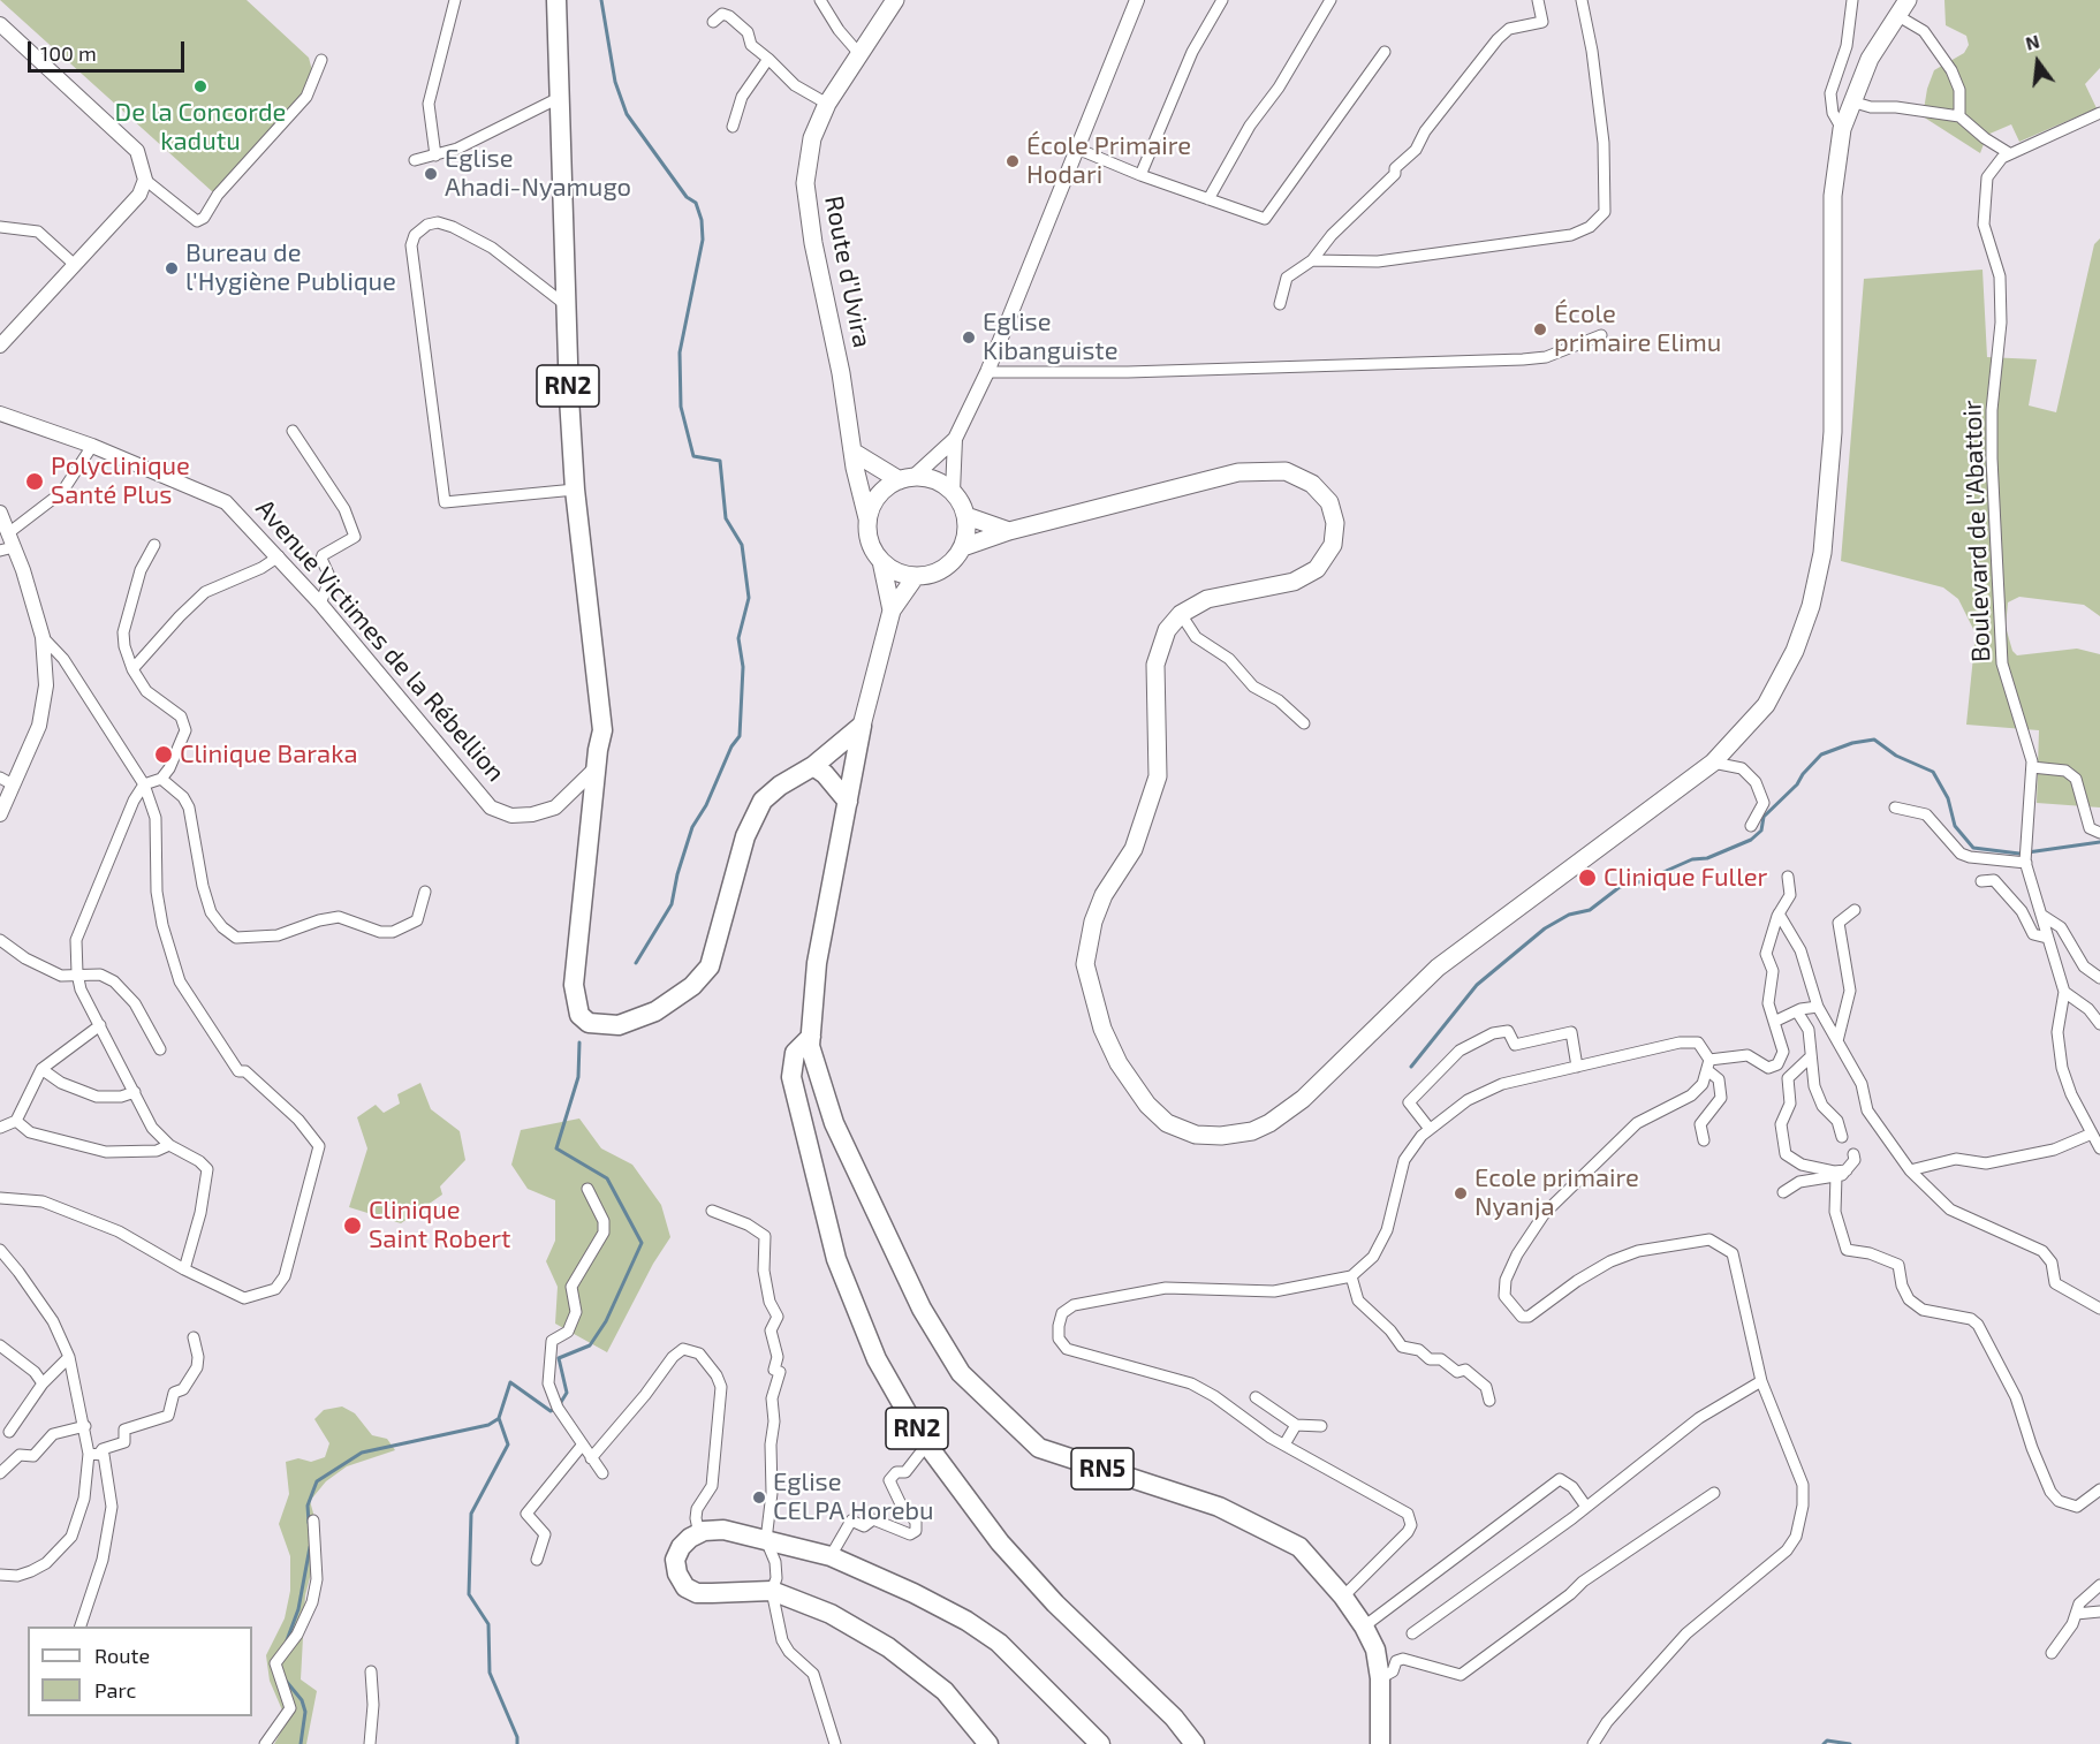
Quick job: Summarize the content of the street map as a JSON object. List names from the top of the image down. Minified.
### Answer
{"streets":{"highway":["RN2","RN5"],"main road":["Route d'Uvira"],"street":["Boulevard de l'Abattoir","Avenue Victimes de la Rébellion"]},"crossings":[["RN2","Avenue Victimes de la Rébellion"],["RN2","RN5"]],"places":["De la Concorde kadutu","École Primaire Hodari","Eglise Ahadi-Nyamugo","Bureau de l'Hygiène Publique","École primaire Elimu","Eglise Kibanguiste","Polyclinique Santé Plus","Clinique Baraka","Clinique Fuller","Ecole primaire Nyanja","Clinique Saint Robert","Eglise CELPA Horebu"],"legend":["Route","Parc"],"scale_bar":"100 m","north":"top"}
